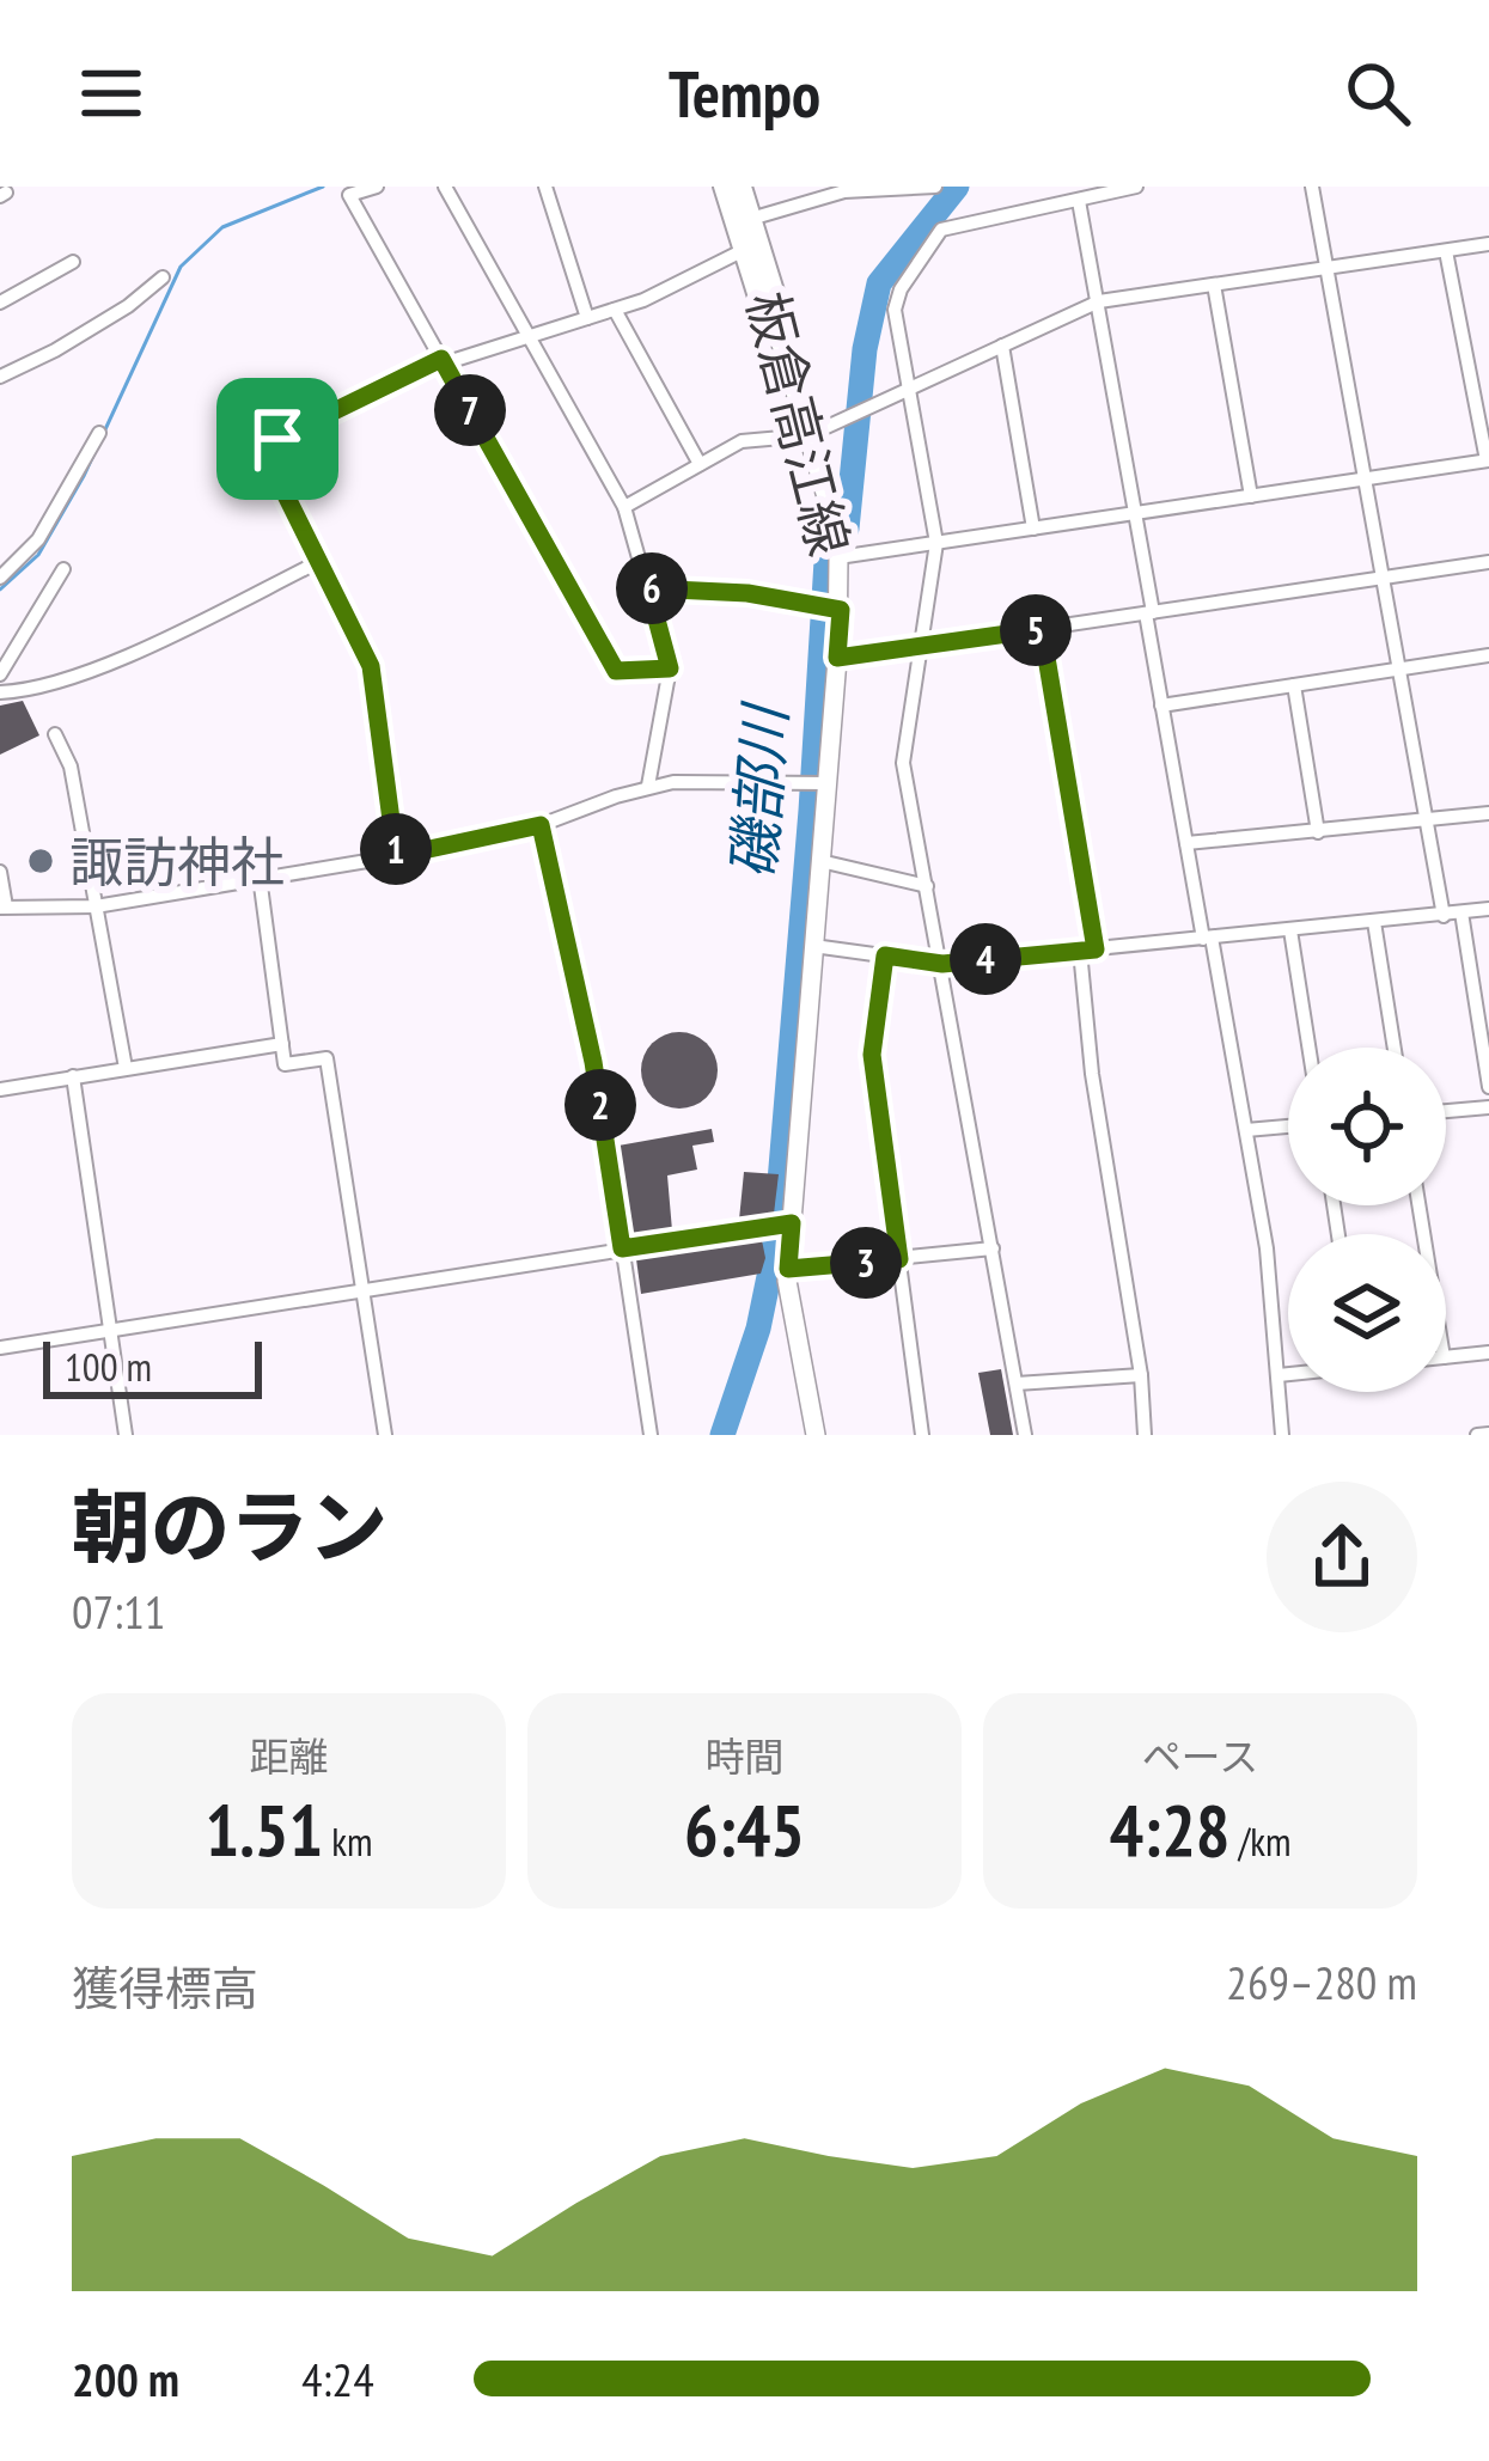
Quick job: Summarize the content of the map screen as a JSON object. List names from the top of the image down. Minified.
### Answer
{"streets":{"main road":["板倉高江線"]},"water":["磯部川"],"places":["諏訪神社"],"scale_bar":"100 m","page":{"header":"Tempo","pins":["7","6","5","1","4","2","3"],"scale":"100 m","heading":["朝のラン","07:11"],"stats":[["距離","1.51 km"],["時間","6:45"],["ペース","4:28 /km"]],"chart":["獲得標高","269–280 m"],"list":[{"name":"200 m","note":"4:24"}]}}
